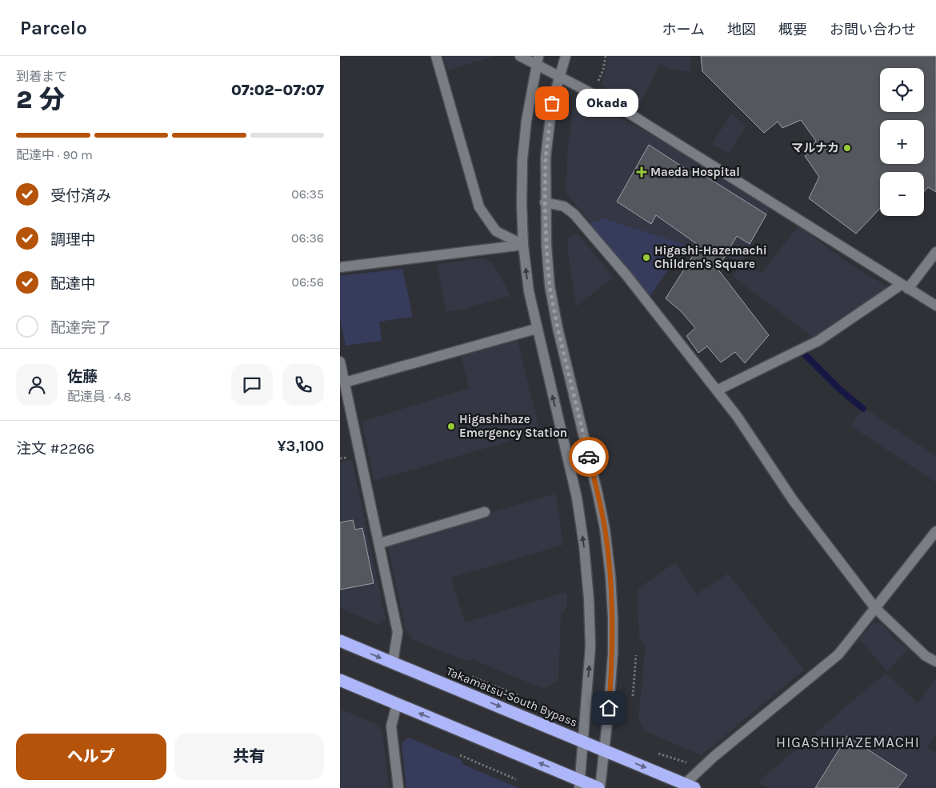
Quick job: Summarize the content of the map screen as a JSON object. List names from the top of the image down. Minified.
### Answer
{"streets":{"highway":["Takamatsu-South Bypass"]},"districts":["HIGASHIHAZEMACHI"],"places":{"other":["Okada","マルナカ","Higashi-Hazemachi Children's Square","Higashihaze Emergency Station"],"health":["Maeda Hospital"]},"page":{"header":"Parcelo","nav":["ホーム","地図","概要","お問い合わせ"],"heading":["2 分","到着まで","07:02–07:07"],"panel":["佐藤","配達員 · 4.8","注文 #2266","¥3,100"],"map_buttons":["+","−"],"bubble":"Okada","bar":"配達中 · 90 m","list":[["受付済み","06:35"],["調理中","06:36"],["配達中","06:56"],"配達完了"],"buttons":["ヘルプ","共有"]}}
